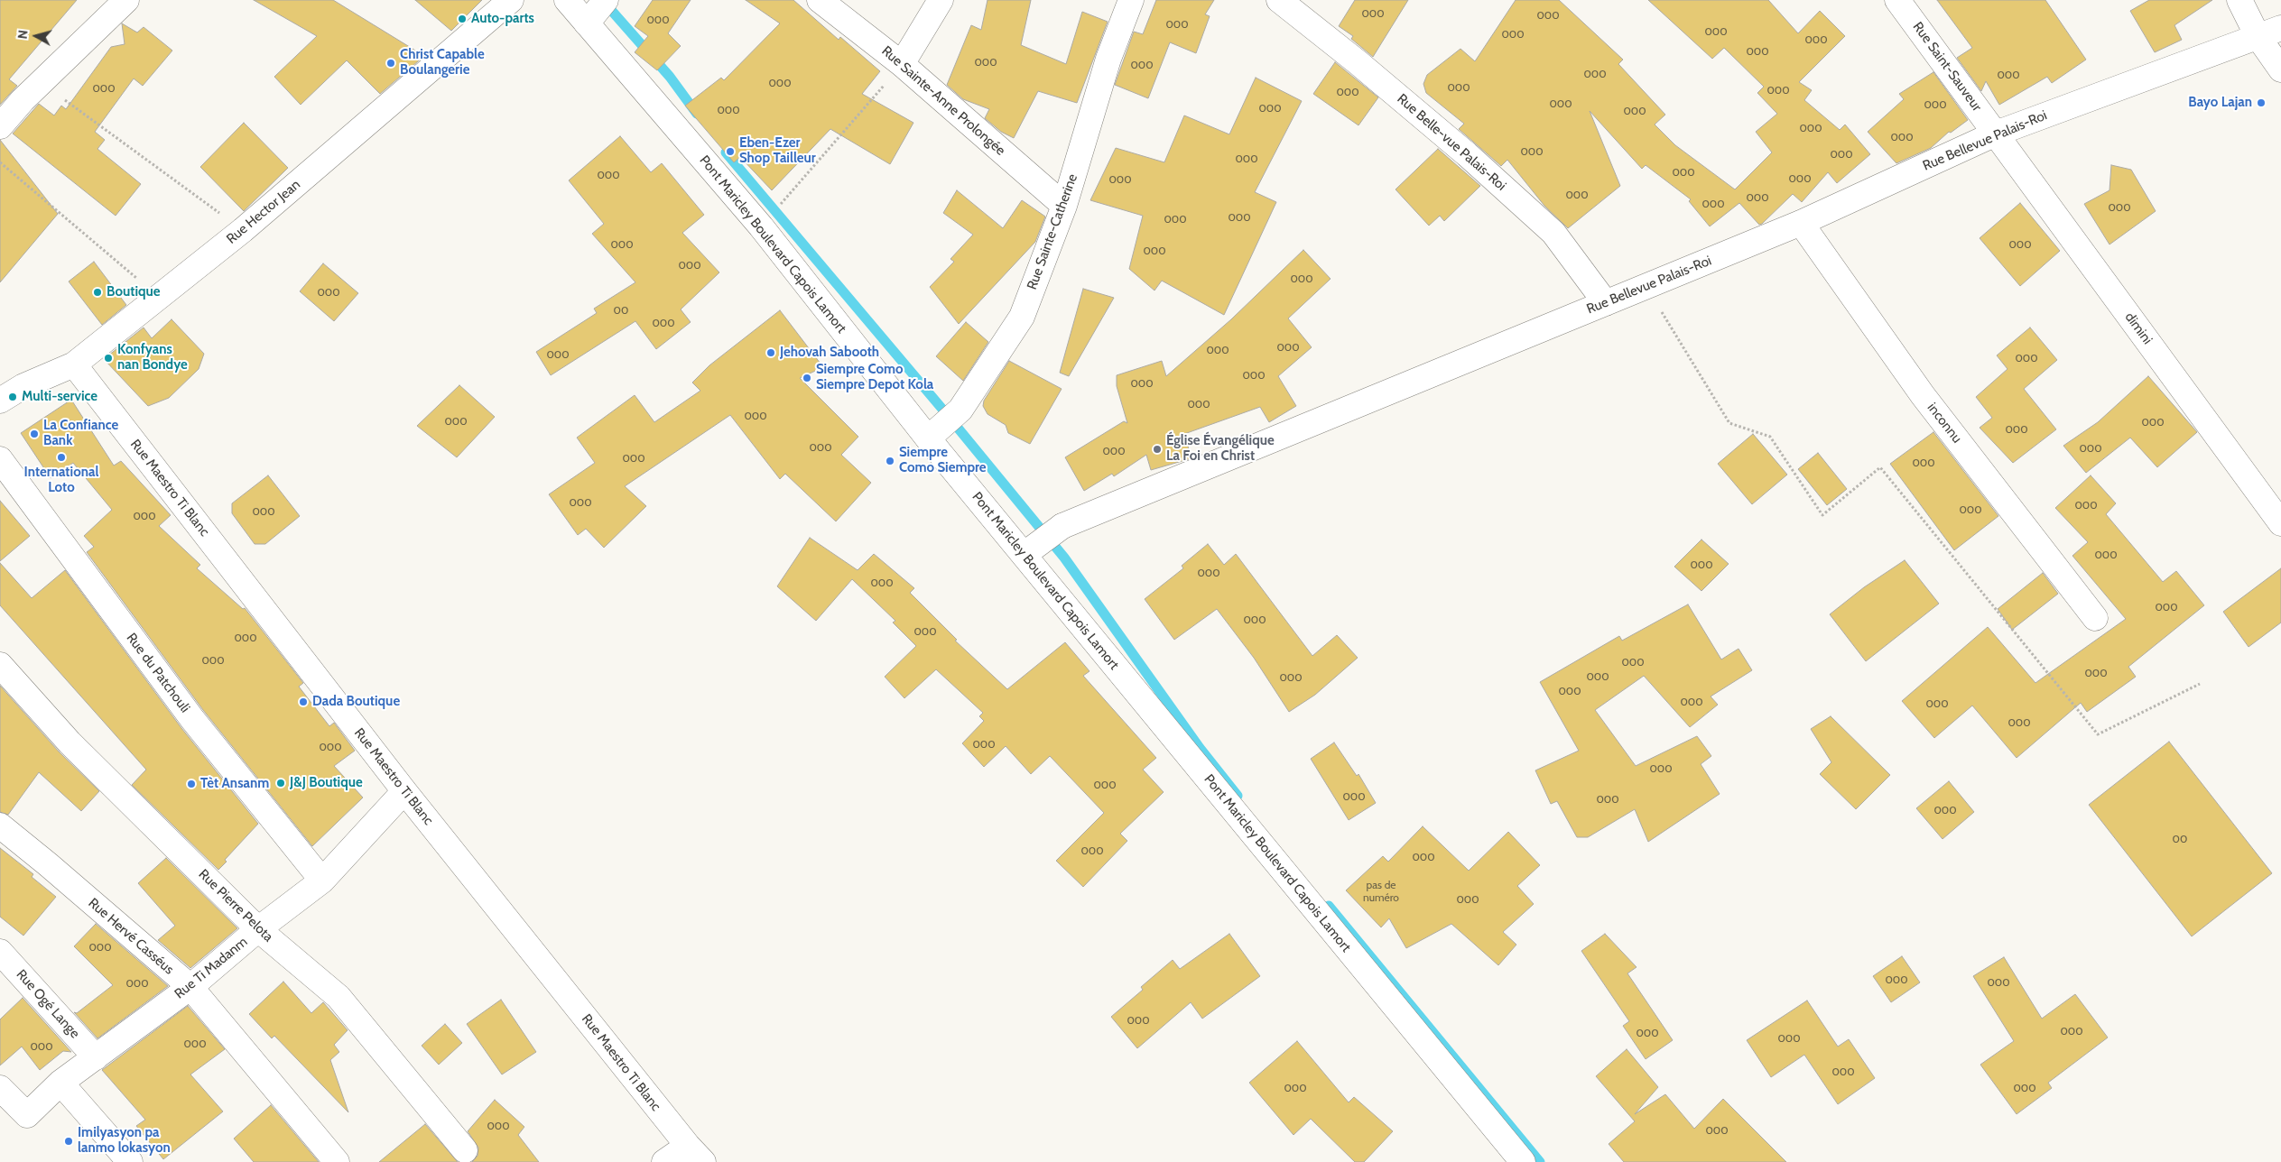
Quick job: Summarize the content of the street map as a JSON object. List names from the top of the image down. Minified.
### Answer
{"streets":{"street":["Rue Saint-Sauveur","Rue Sainte-Anne Prolongée","Rue Bellevue Palais-Roi","Rue Belle-vue Palais-Roi","Rue Hector Jean","Rue Sainte-Catherine","Pont Maricley Boulevard Capois Lamort","dimini","inconnu","Rue Maestro Ti Blanc","Rue du Patchouli","Rue Pierre Pelota","Rue Hervé Casséus","Rue Ti Madanm","Rue Ogé Lange"]},"crossings":[["Rue Saint-Sauveur","Rue Bellevue Palais-Roi"],["Rue Saint-Sauveur","dimini"],["Rue Sainte-Anne Prolongée","Rue Sainte-Catherine"],["Rue Bellevue Palais-Roi","Rue Belle-vue Palais-Roi"],["Rue Bellevue Palais-Roi","Pont Maricley Boulevard Capois Lamort"],["Rue Bellevue Palais-Roi","dimini"],["Rue Bellevue Palais-Roi","inconnu"],["Rue Hector Jean","Rue Maestro Ti Blanc"],["Rue Sainte-Catherine","Pont Maricley Boulevard Capois Lamort"],["Rue Maestro Ti Blanc","Rue Ti Madanm"],["Rue du Patchouli","Rue Ti Madanm"],["Rue Pierre Pelota","Rue Ti Madanm"],["Rue Hervé Casséus","Rue Ti Madanm"],["Rue Ti Madanm","Rue Ogé Lange"]],"places":["Auto-parts","Christ Capable Boulangerie","Bayo Lajan","Eben-Ezer Shop Tailleur","Boutique","Jehovah Sabooth","Konfyans nan Bondye","Siempre Como Siempre Depot Kola","Multi-service","La Confiance Bank","Église Évangélique La Foi en Christ","International Loto","Siempre Como Siempre","Dada Boutique","J&J Boutique","Tèt Ansanm","Imilyasyon pa lanmo lokasyon"],"house_numbers":["000","000","000","000","000","000","000","000","000","000","000","000","000","000","000","000","000","000","000","000","000","000","000","000","000","000","000","000","000","000","000","000","000","000","000","000","000","000","000","000","000","000","000","00","000","000","000","000","000","000","000","000","000","000","000","000","000","000","000","000","000","000","000","000","000","000","000","000","000","000","000","000","000","000","000","000","000","000","000","000","000","000","000","000","000","000","000","000","000","000","00","000","000","pas de numéro","000","000","000","000","000","000","000","000","000","000","000","000","000","000","000","000"],"north":"left"}
